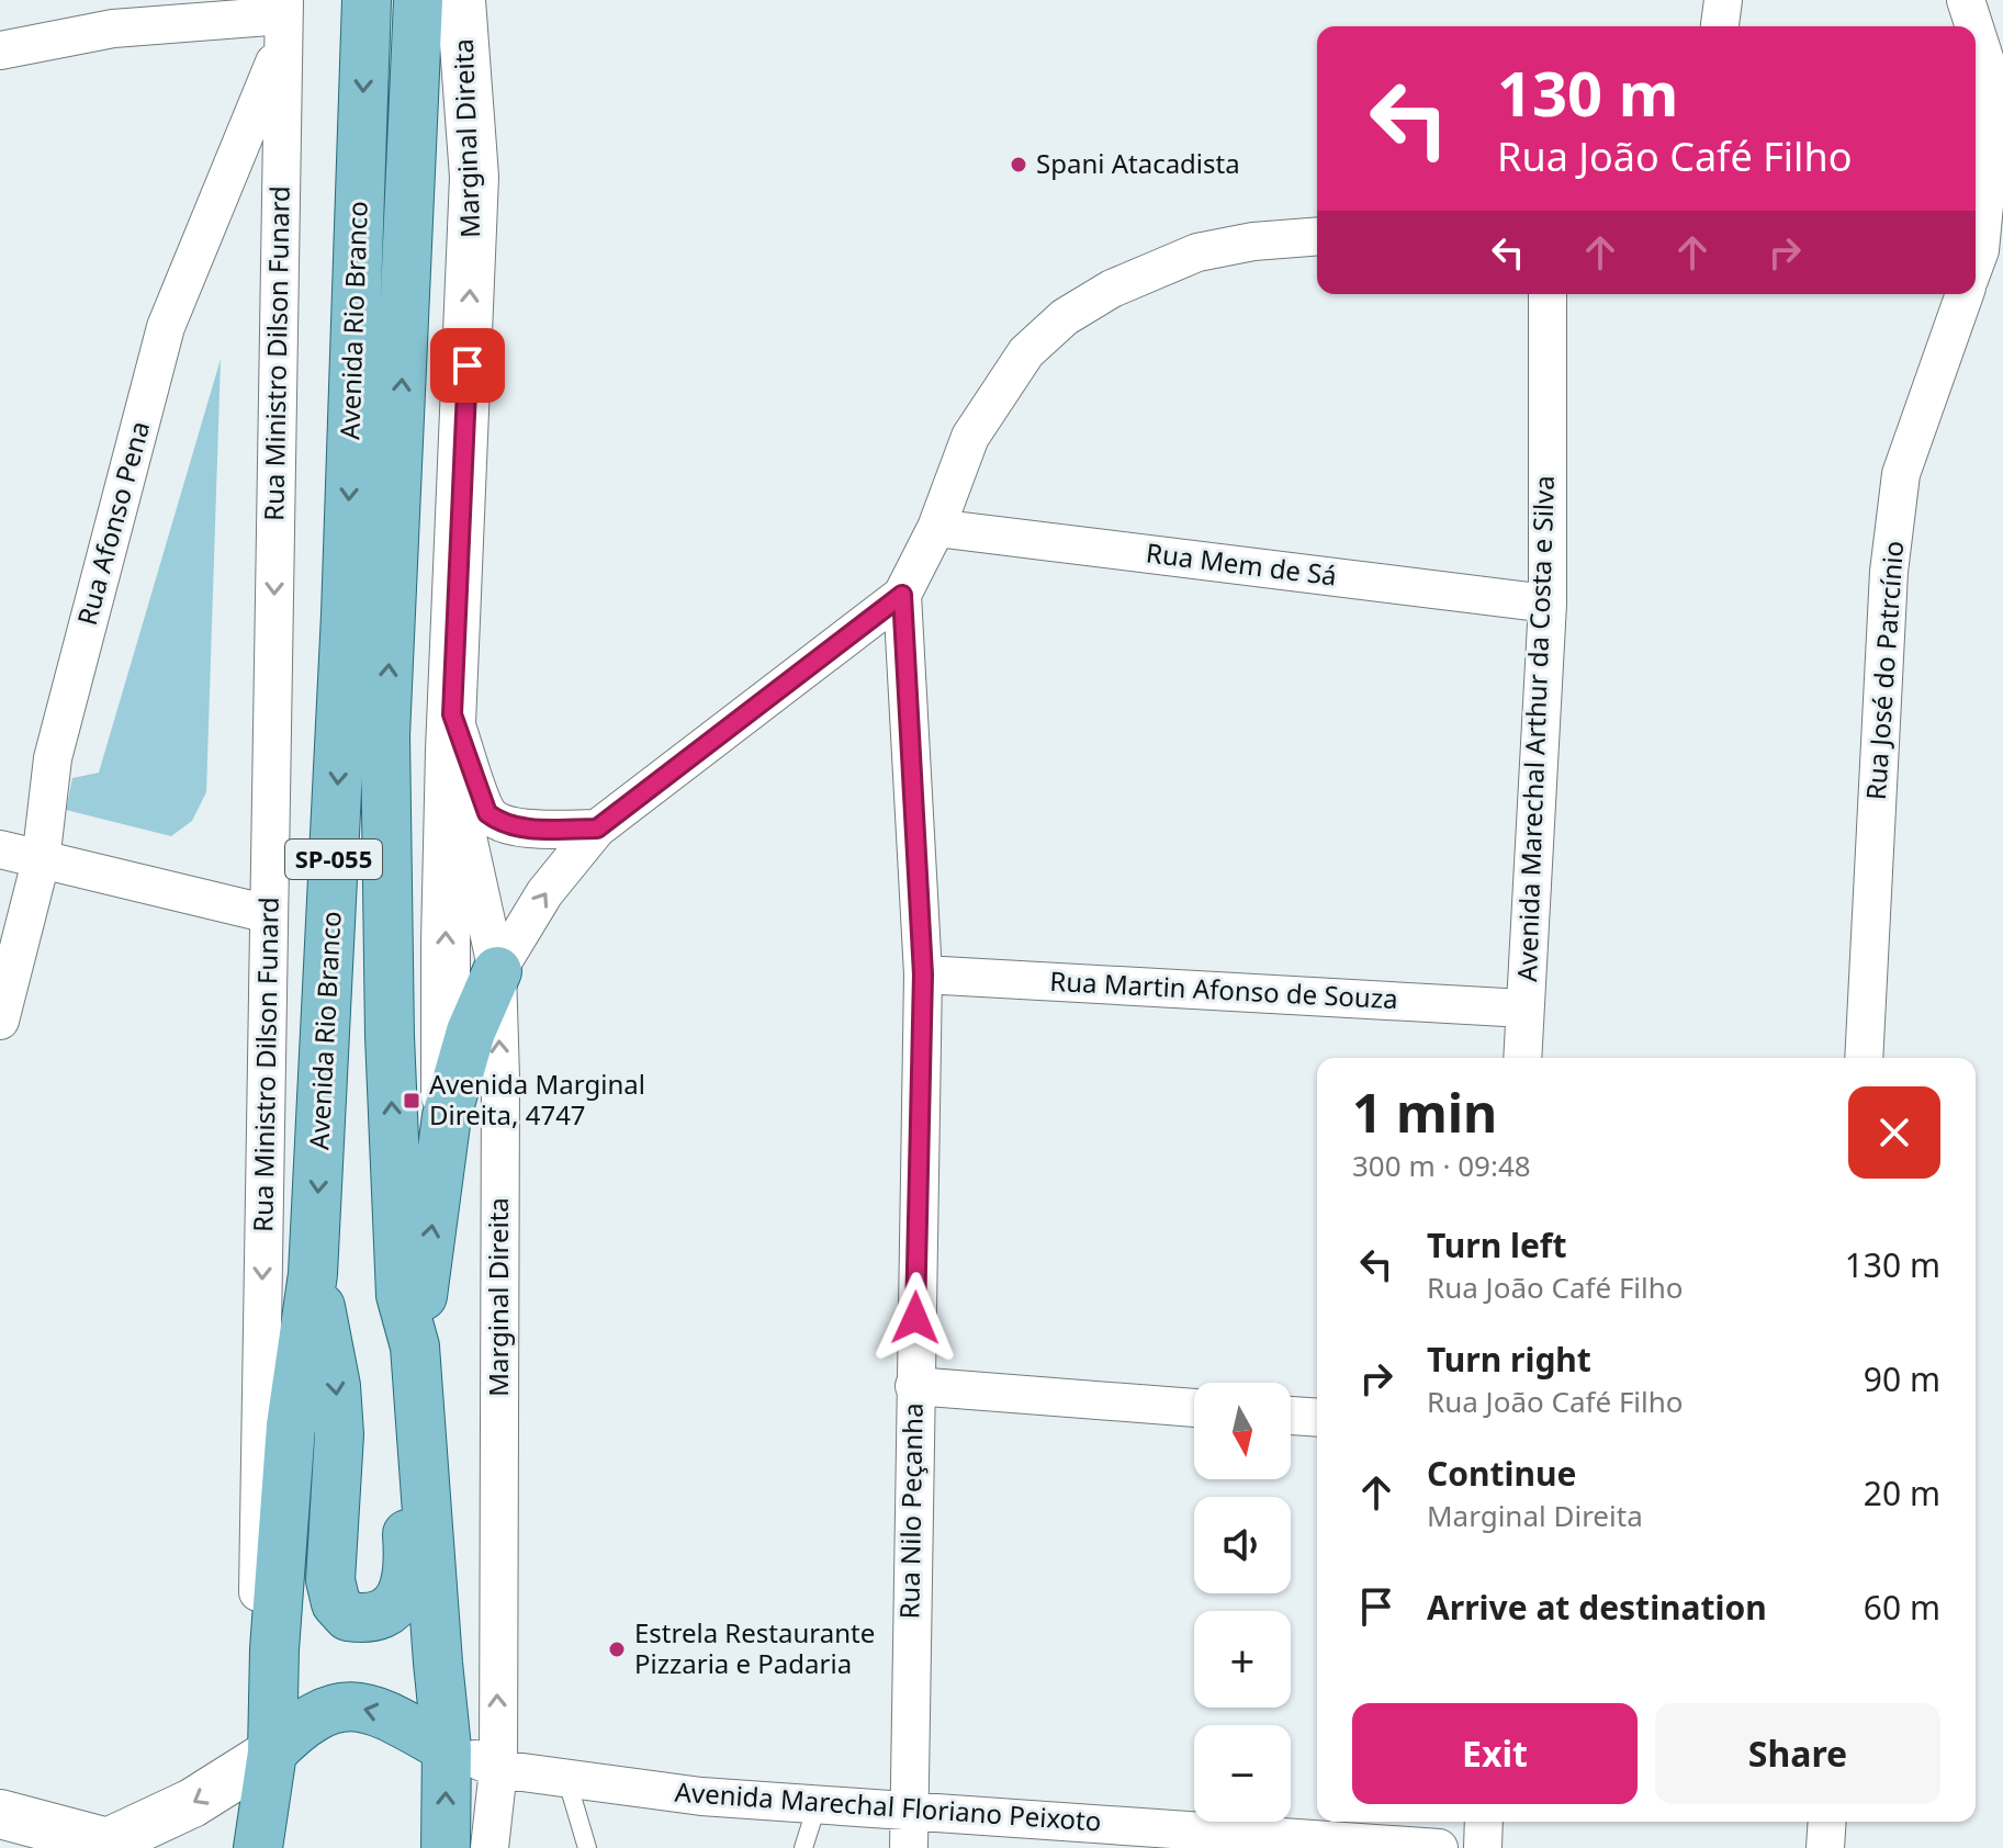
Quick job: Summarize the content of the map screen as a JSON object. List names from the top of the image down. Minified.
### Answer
{"streets":{"main road":["Avenida Rio Branco","SP-055"],"street":["Marginal Direita","Rua Ministro Dilson Funard","Rua Afonso Pena","Rua Mem de Sá","Rua José do Patrcínio","Avenida Marechal Arthur da Costa e Silva","Rua Martin Afonso de Souza","Rua Nilo Peçanha","Avenida Marechal Floriano Peixoto"]},"crossings":[["Marginal Direita","Avenida Marechal Floriano Peixoto"],["Avenida Rio Branco","Rua Ministro Dilson Funard"],["Avenida Rio Branco","SP-055"],["Avenida Rio Branco","Avenida Marechal Floriano Peixoto"],["Rua Ministro Dilson Funard","Rua Afonso Pena"],["Rua Mem de Sá","Avenida Marechal Arthur da Costa e Silva"],["Avenida Marechal Arthur da Costa e Silva","Rua Martin Afonso de Souza"],["SP-055","Avenida Marechal Floriano Peixoto"],["Rua Martin Afonso de Souza","Rua Nilo Peçanha"],["Rua Nilo Peçanha","Avenida Marechal Floriano Peixoto"]],"one_way":["Marginal Direita","Rua Ministro Dilson Funard"],"places":{"other":["Spani Atacadista","Estrela Restaurante Pizzaria e Padaria"],"transit":["Avenida Marginal Direita, 4747"]},"north":"bottom","page":{"turn":["130 m","Rua João Café Filho"],"heading":["1 min","300 m · 09:48"],"list":[{"name":"Turn left","note":"Rua João Café Filho","value":"130 m"},{"name":"Turn right","note":"Rua João Café Filho","value":"90 m"},{"name":"Continue","note":"Marginal Direita","value":"20 m"},{"name":"Arrive at destination","value":"60 m"}],"map_buttons":["+","−"],"buttons":["Exit","Share"]}}
